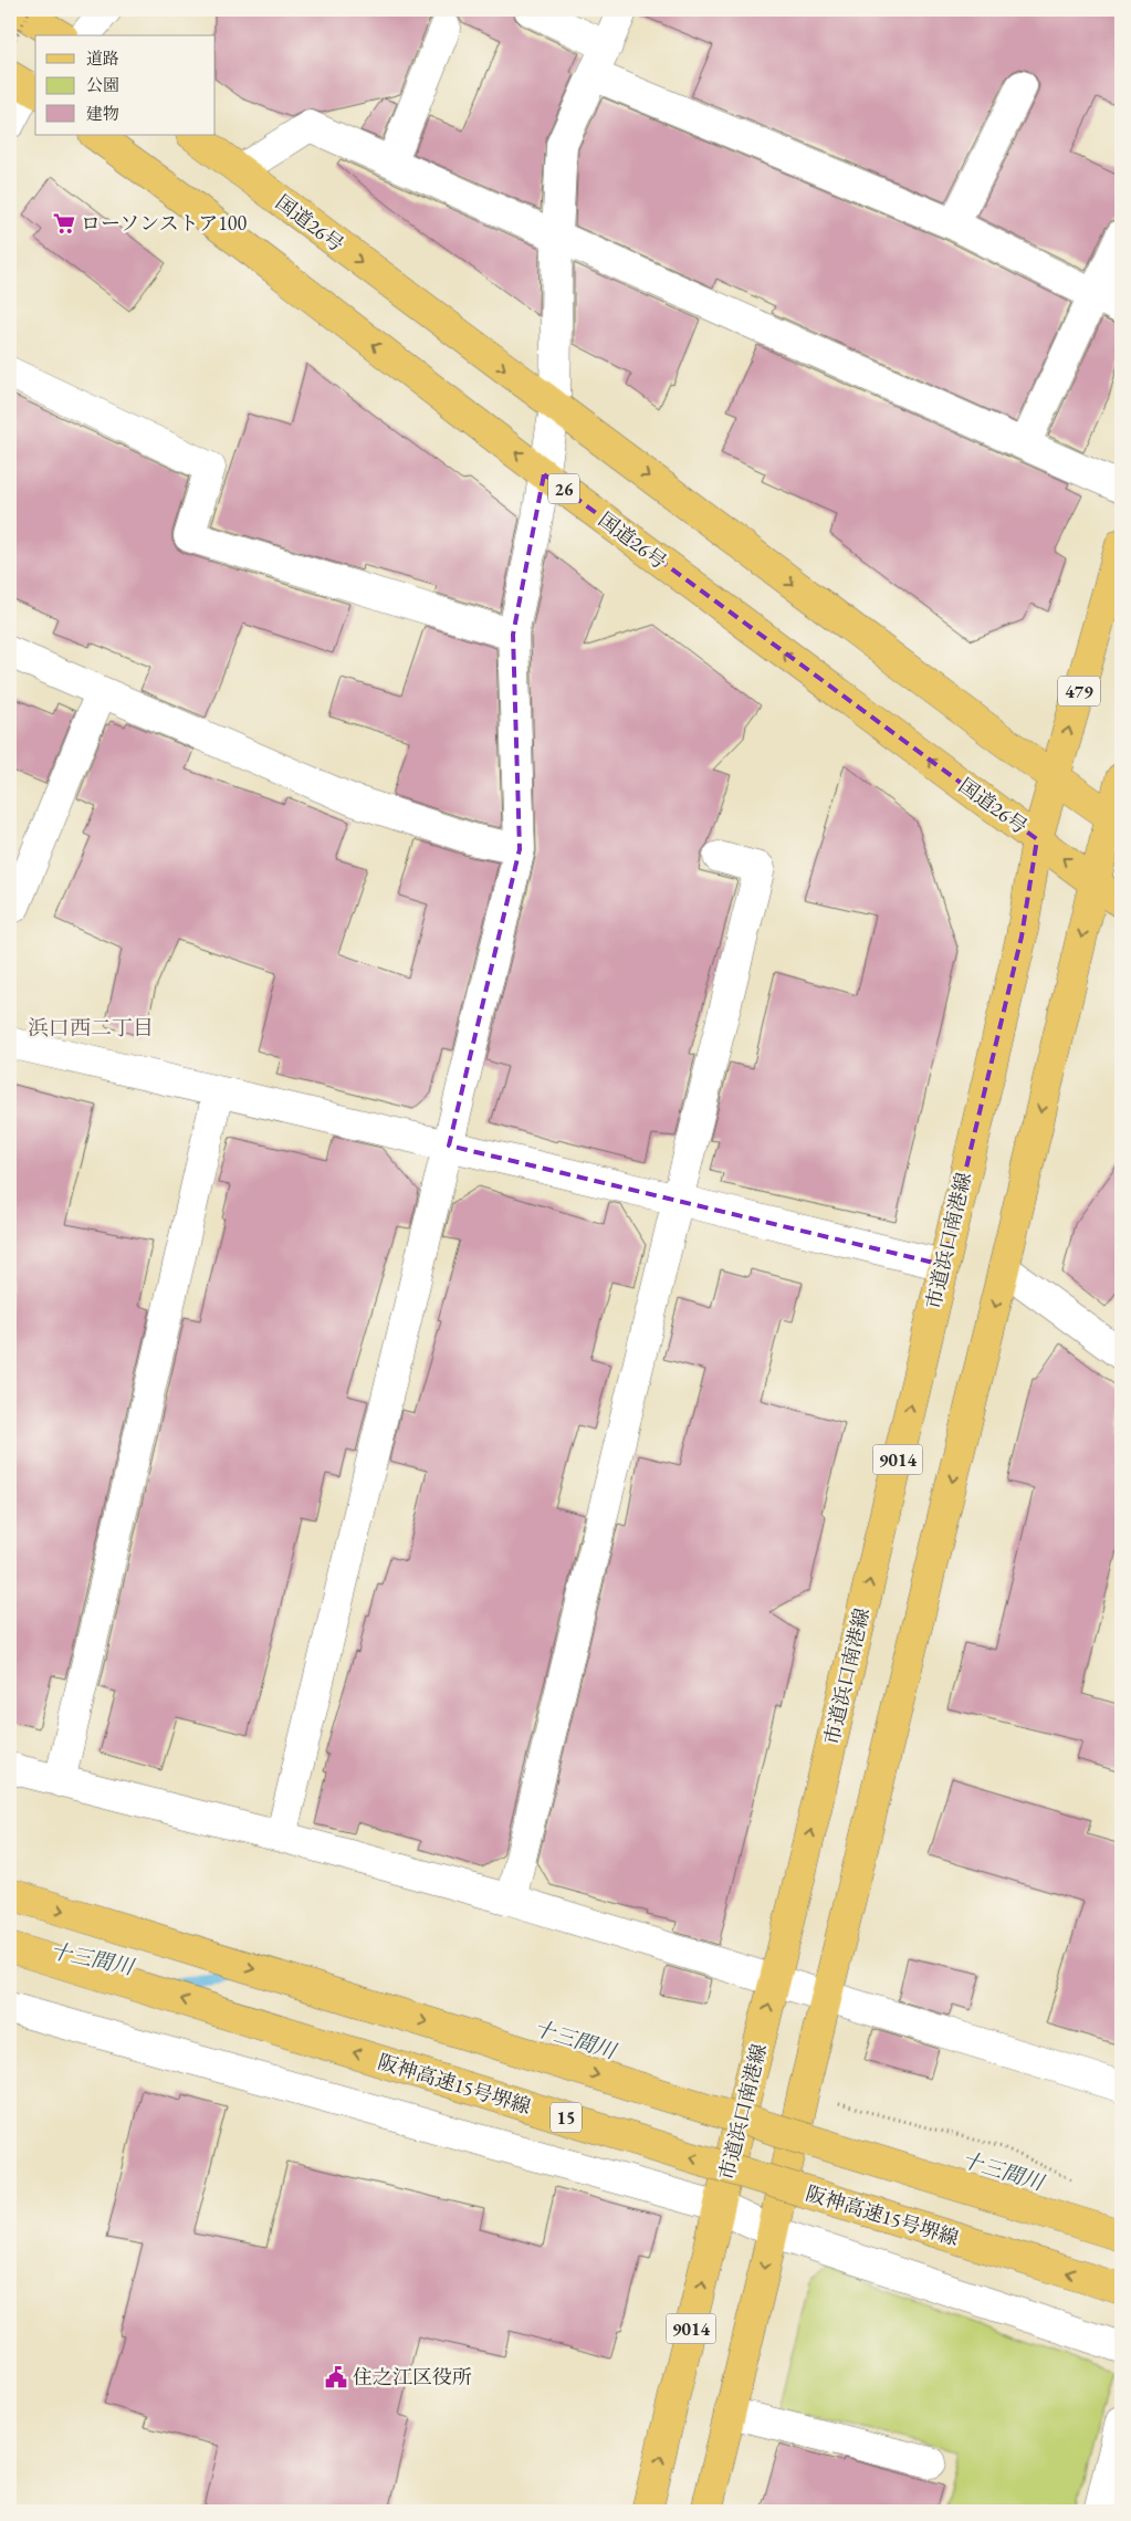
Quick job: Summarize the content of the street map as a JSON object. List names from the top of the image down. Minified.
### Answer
{"streets":{"main road":["国道26号","26","479","市道浜口南港線","9014","阪神高速15号堺線","15"]},"crossings":[["国道26号","479"],["国道26号","市道浜口南港線"],["479","市道浜口南港線"]],"districts":["浜口西二丁目"],"water":["十三間川"],"places":{"supermarket":["ローソンストア100"],"public building":["住之江区役所"]},"legend":["道路","公園","建物"]}
